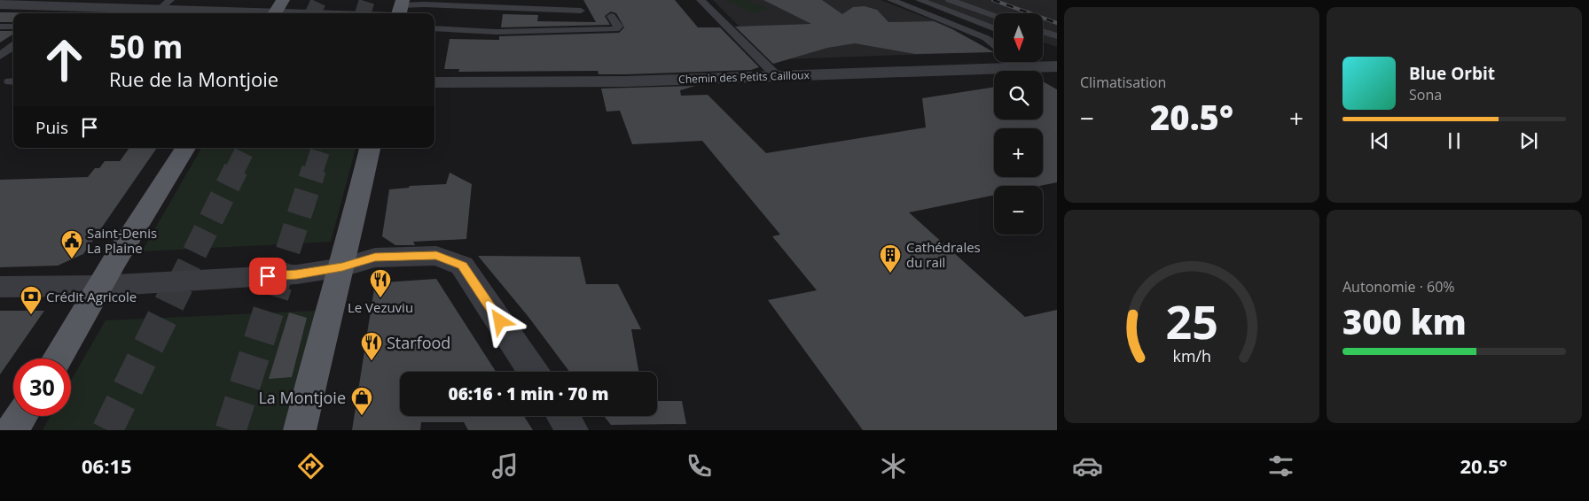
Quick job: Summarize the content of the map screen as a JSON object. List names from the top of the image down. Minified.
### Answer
{"streets":{"street":["Chemin des Petits Cailloux"]},"places":{"public building":["Saint-Denis La Plaine"],"building":["Cathédrales du rail"],"restaurant":["Le Vezuviu","Starfood"],"bank":["Crédit Agricole"],"shop":["La Montjoie"]},"north":"bottom","page":{"tile":["Climatisation",["Autonomie · 60%","300 km"]],"map_buttons":["+","−"],"turn":["50 m","Rue de la Montjoie"],"song":["Blue Orbit","Sona"],"heat":["−","20.5°","+"],"then":"Puis","limit":"30","trip":"06:16 · 1 min · 70 m","tabs":["06:15","20.5°"],"gauge":["25","km/h"]}}
